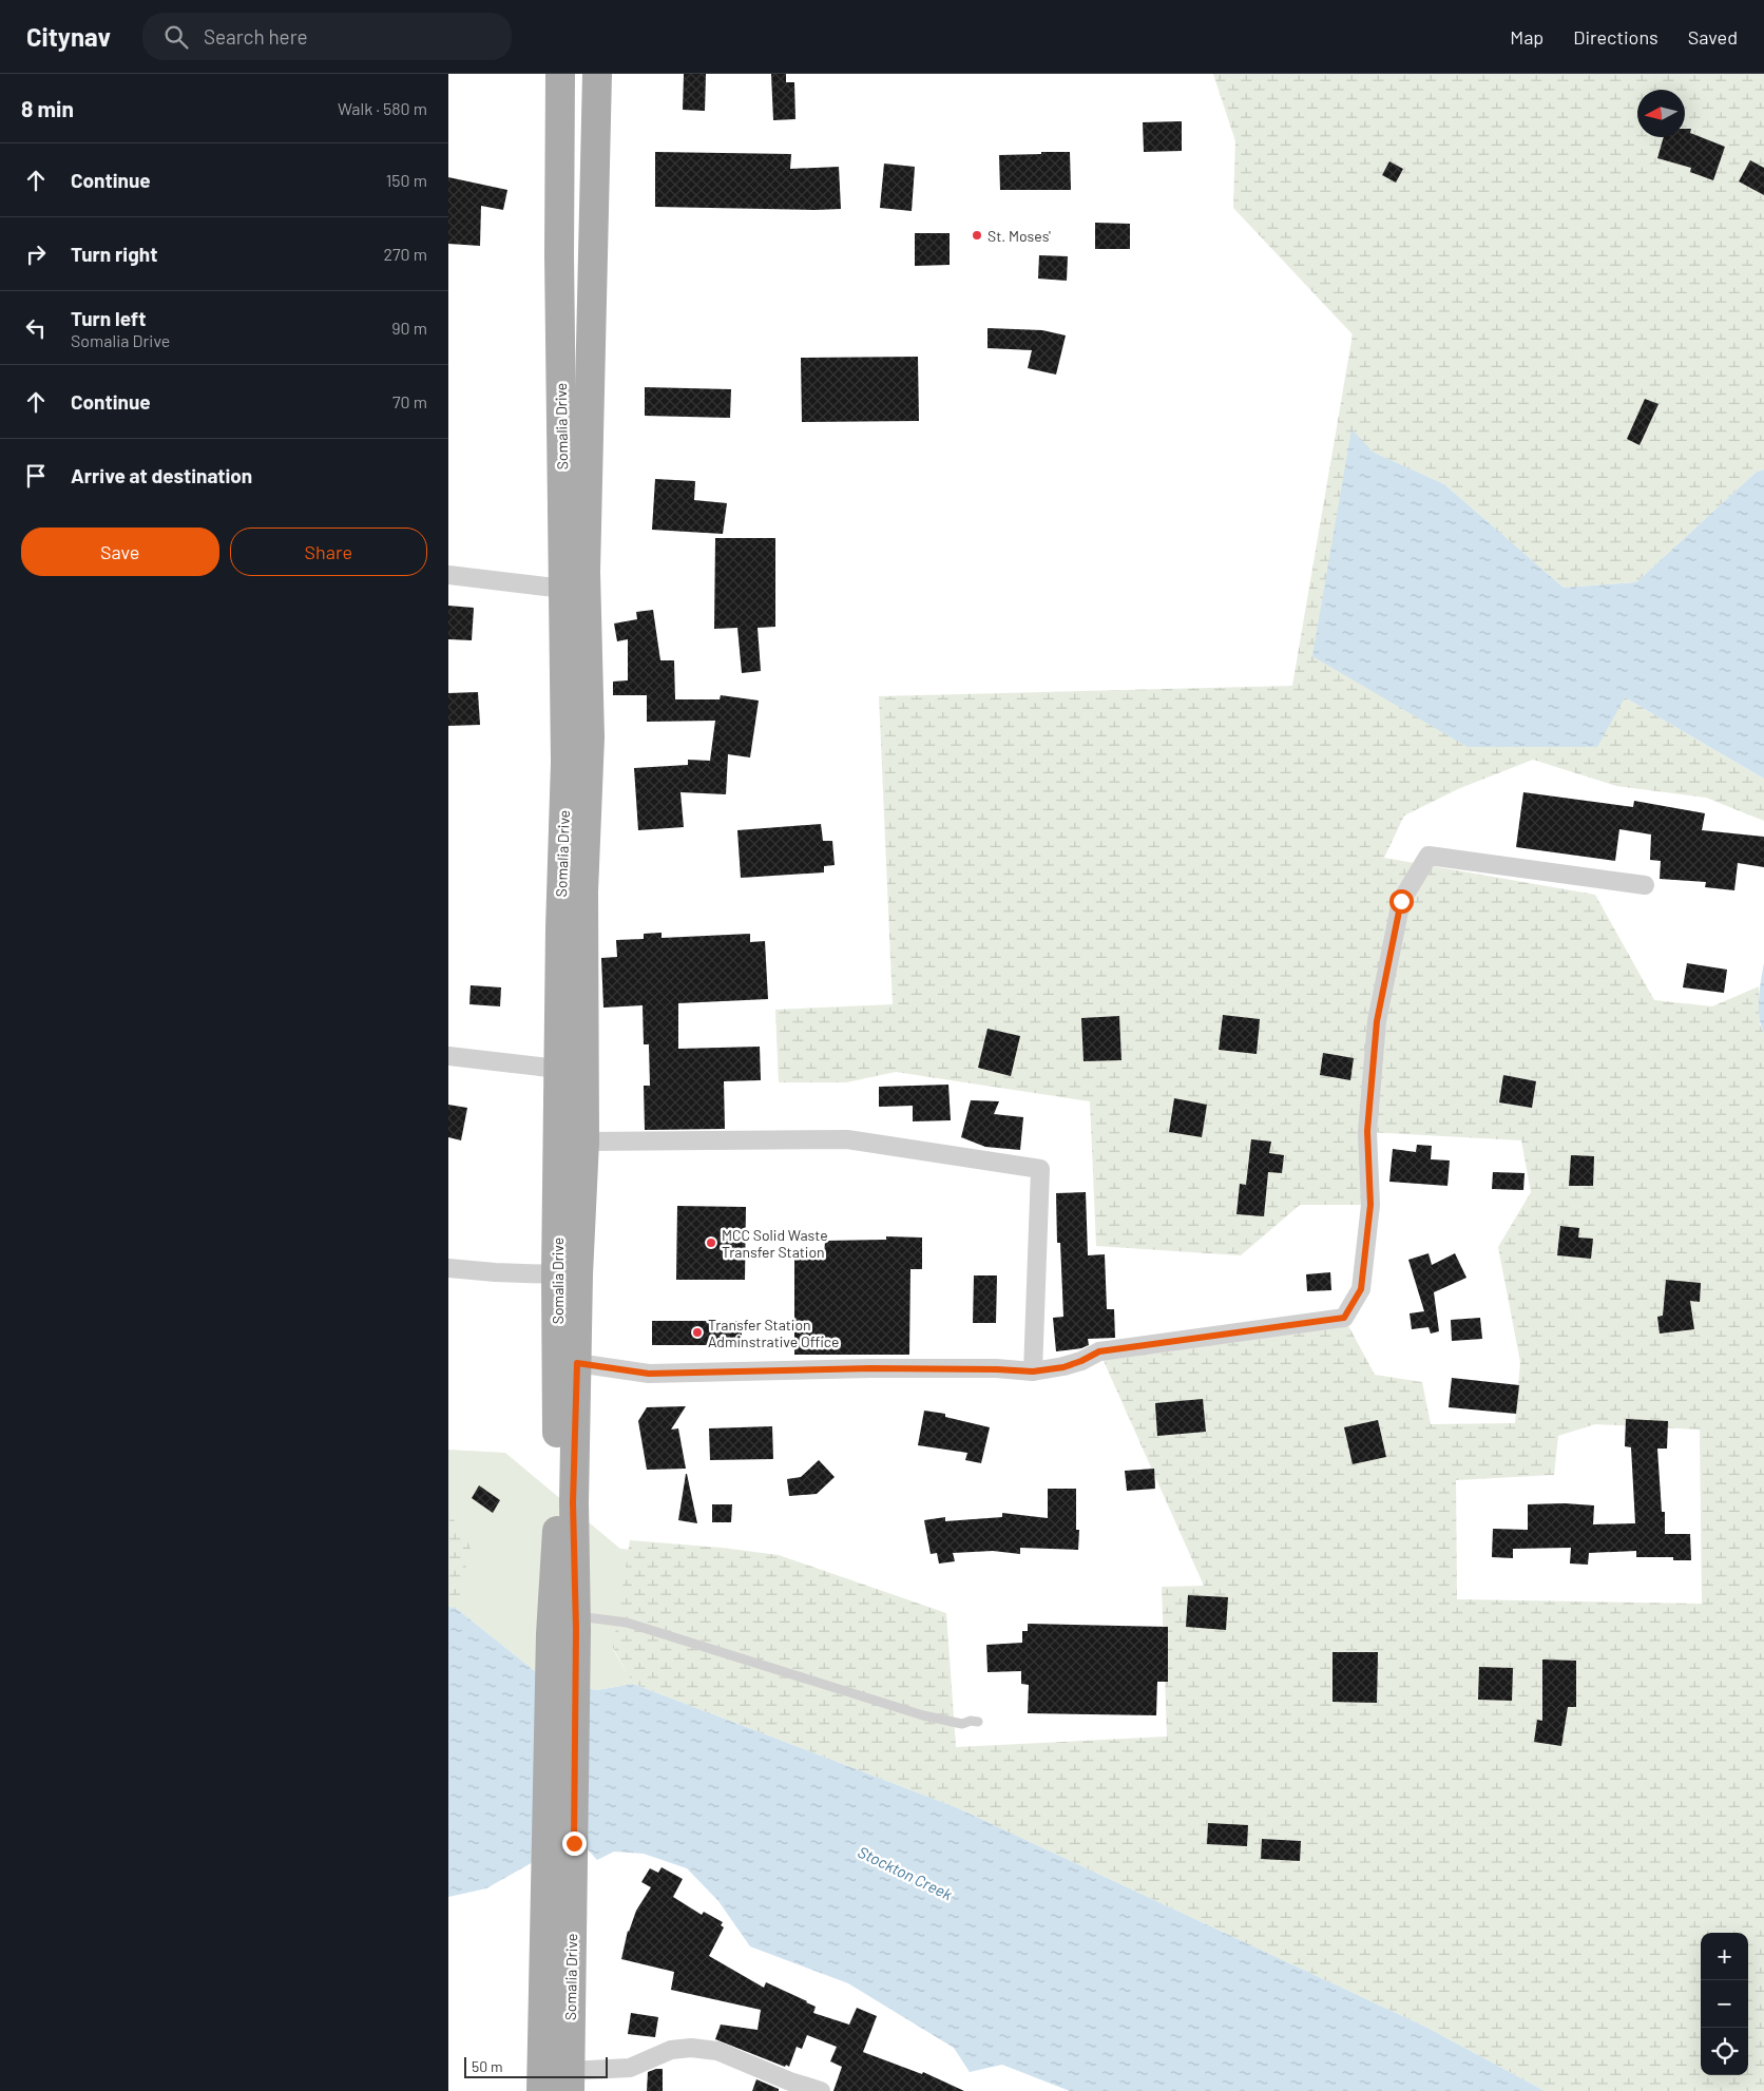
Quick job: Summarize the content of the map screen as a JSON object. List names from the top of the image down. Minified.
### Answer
{"streets":{"main road":["Somalia Drive"]},"water":["Stockton Creek"],"places":["St. Moses'","MCC Solid Waste Transfer Station","Transfer Station Adminstrative Office"],"scale_bar":"50 m","north":"left","page":{"header":"Citynav","search":"Search here","nav":["Map","Directions","Saved"],"heading":["8 min","Walk · 580 m"],"list":[["Continue","150 m"],["Turn right","270 m"],["Turn left","Somalia Drive","90 m"],["Continue","70 m"],"Arrive at destination"],"buttons":["Save","Share"],"map_buttons":["+","−"],"scale":"50 m"}}
